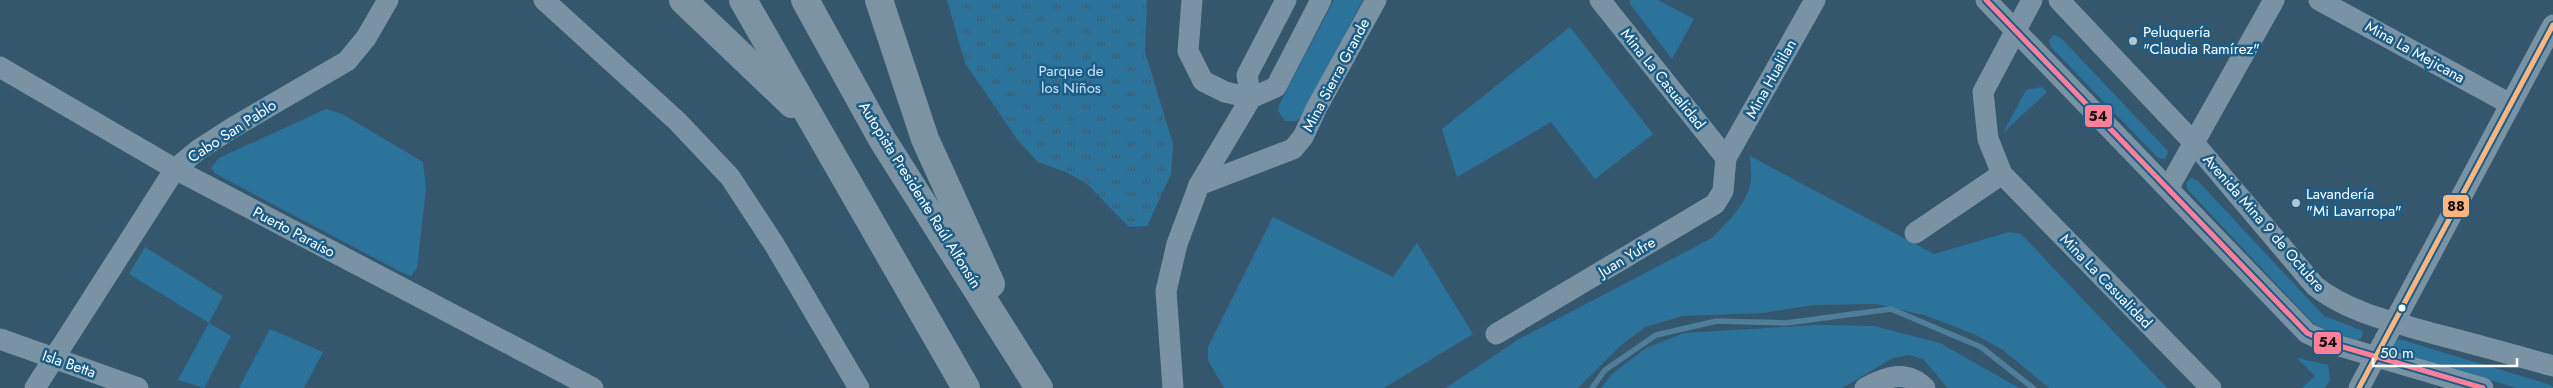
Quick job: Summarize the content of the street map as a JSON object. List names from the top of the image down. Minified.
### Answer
{"streets":{"highway":["Autopista Presidente Raúl Alfonsín"],"street":["Mina La Mejicana","Mina Sierra Grande","Mina La Casualidad","Mina Hualilan","Cabo San Pablo","Avenida Mina 9 de Octubre","Puerto Paraíso","Juan Yufre","Isla Betta"]},"crossings":[["Mina La Casualidad","Mina Hualilan"],["Mina La Casualidad","Juan Yufre"],["Mina Hualilan","Juan Yufre"],["Cabo San Pablo","Puerto Paraíso"],["Cabo San Pablo","Isla Betta"]],"parks":["Parque de los Niños"],"places":["Peluquería \"Claudia Ramírez\"","Lavandería \"Mi Lavarropa\""],"lines":["transit line 54","transit line 88"],"scale_bar":"50 m"}
